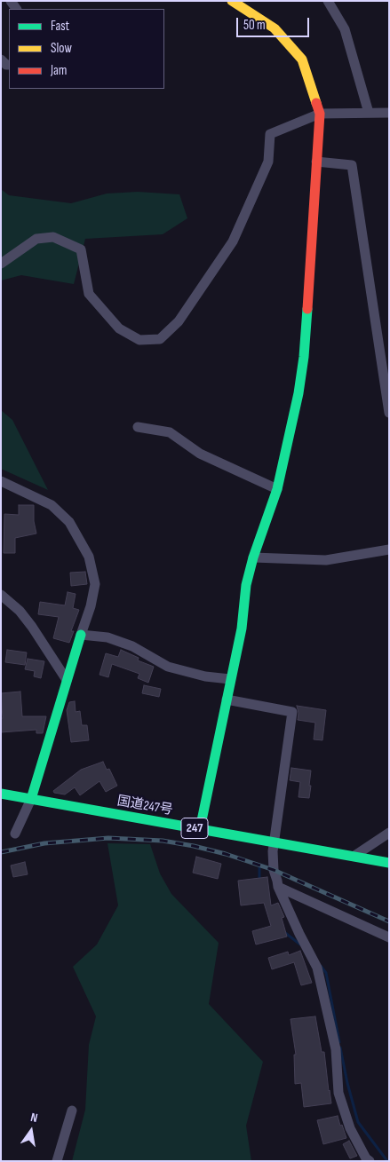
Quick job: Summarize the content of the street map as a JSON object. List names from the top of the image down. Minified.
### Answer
{"streets":{"main road":["国道247号","247"]},"legend":["Fast","Slow","Jam"],"scale_bar":"50 m","north":"top"}
